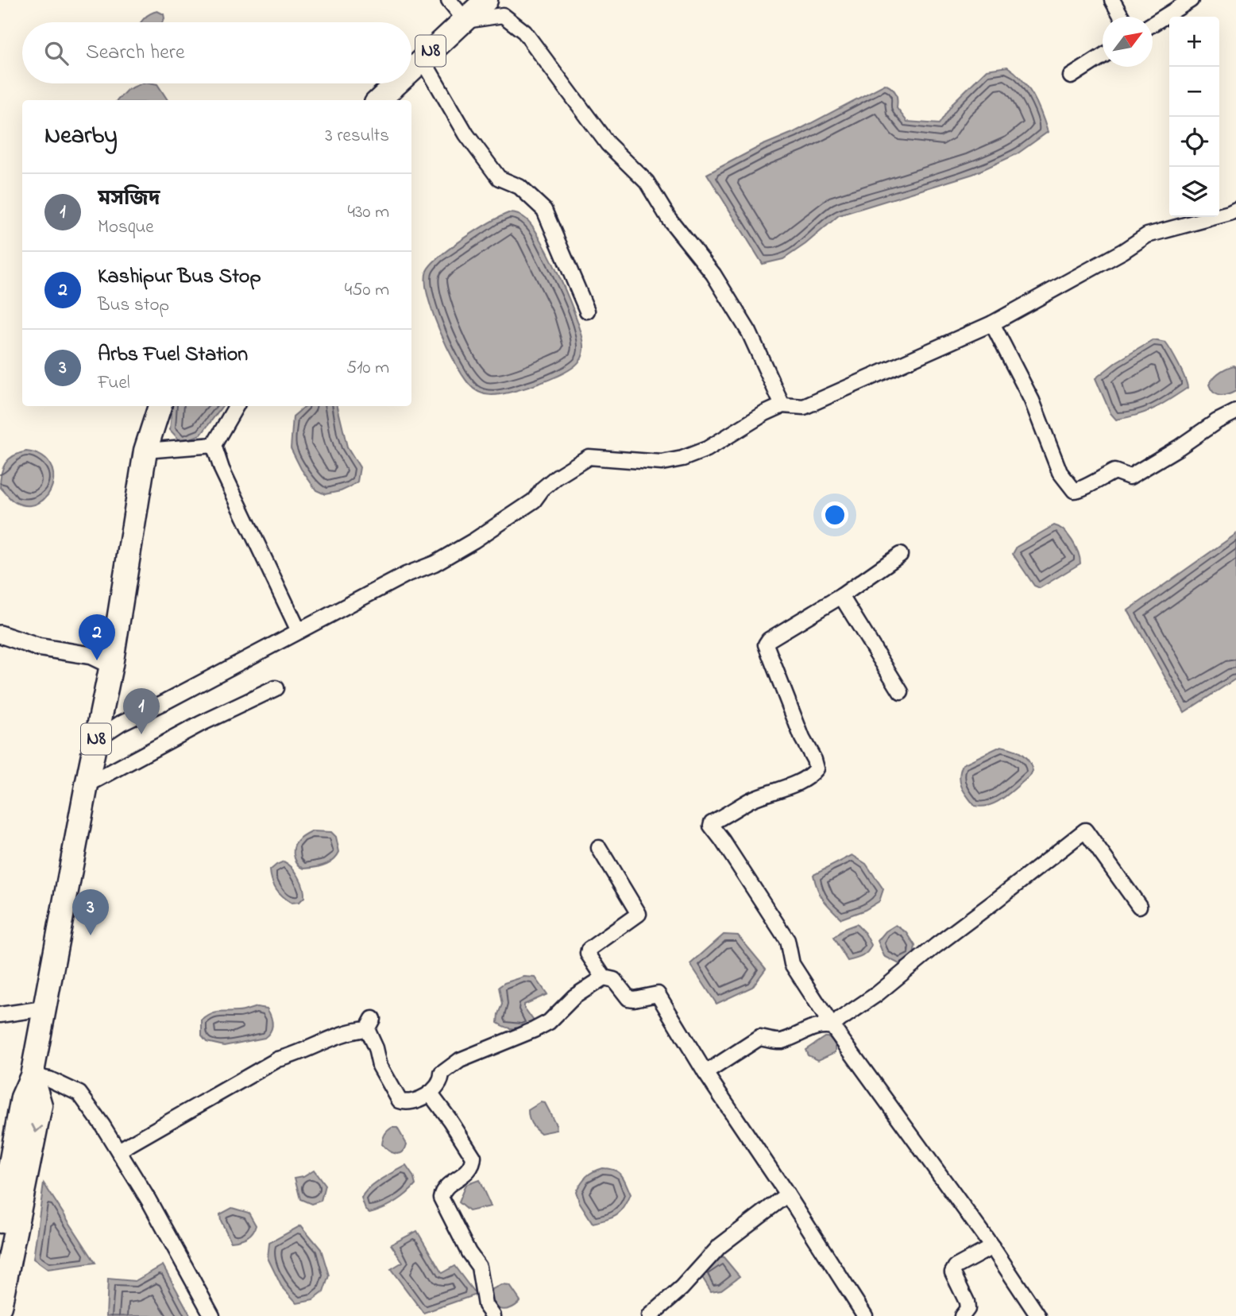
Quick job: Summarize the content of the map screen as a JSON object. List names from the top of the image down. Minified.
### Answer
{"streets":{"highway":["N8"]},"north":"top right","page":{"map_buttons":["+","−"],"search":"Search here","heading":["Nearby","3 results"],"list":[{"mark":"1","name":"মসজিদ","note":"Mosque","value":"430 m"},{"mark":"2","name":"Kashipur Bus Stop","note":"Bus stop","value":"450 m"},{"mark":"3","name":"Arbs Fuel Station","note":"Fuel","value":"510 m"}],"pins":["2","1","3"]}}
